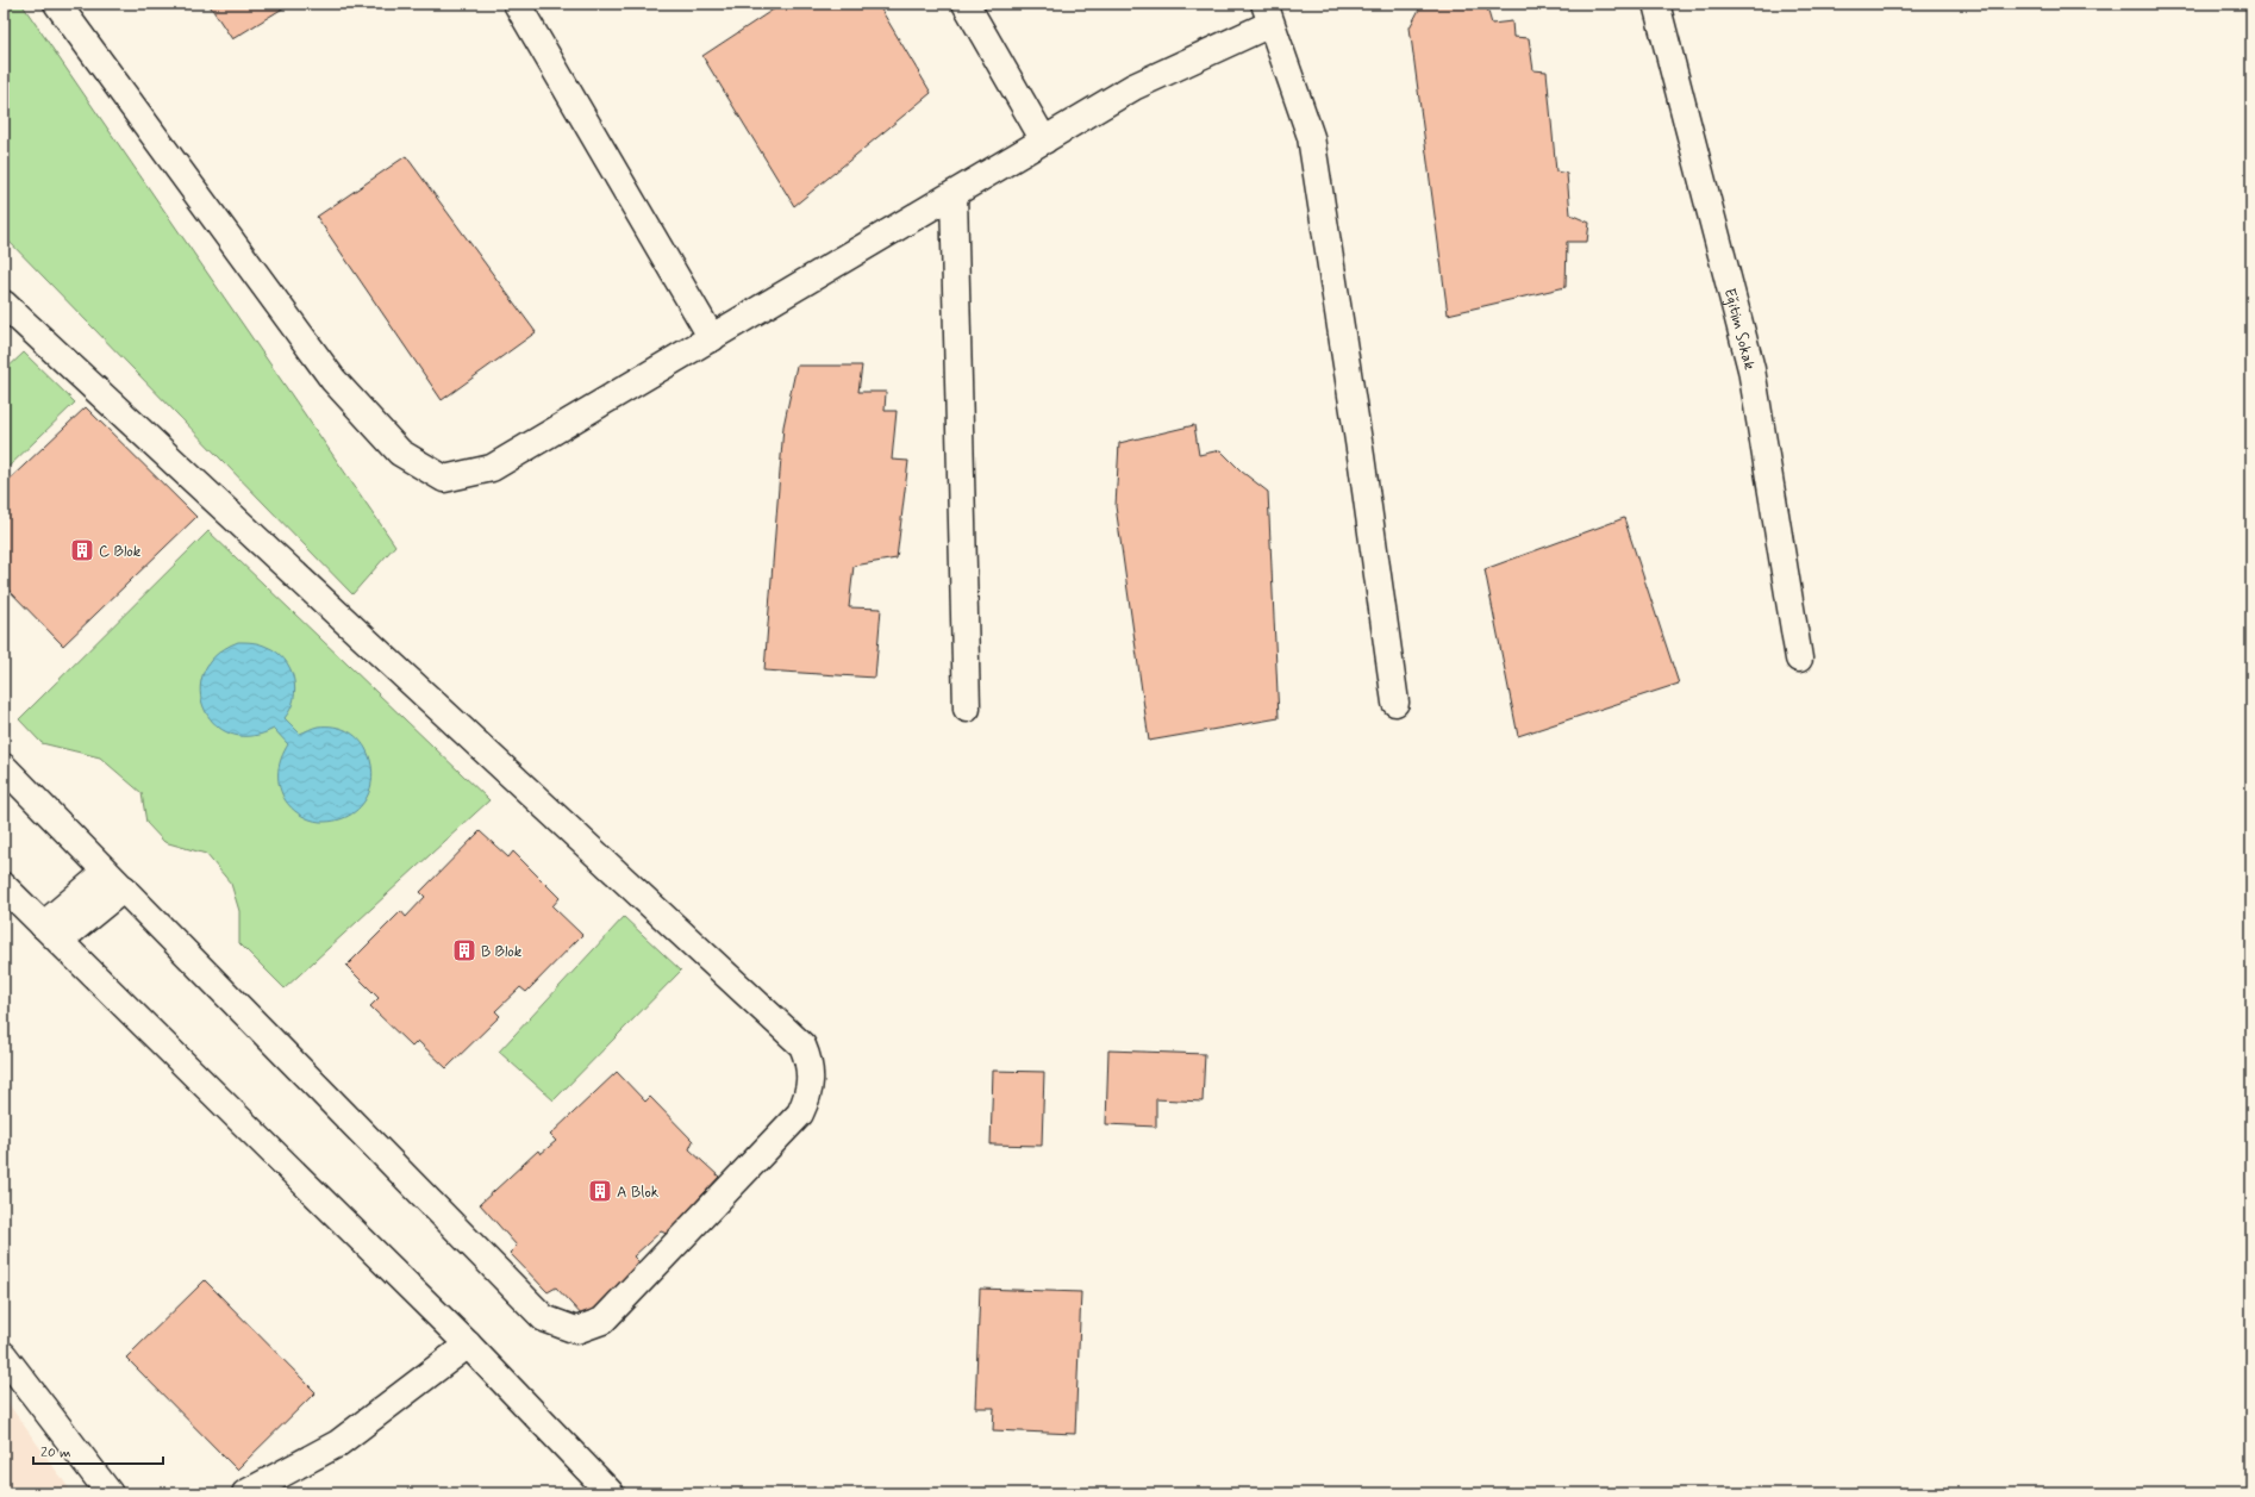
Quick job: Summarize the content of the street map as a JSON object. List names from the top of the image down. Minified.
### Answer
{"streets":{"street":["Eğitim Sokak"]},"places":{"building":["C Blok","B Blok","A Blok"]},"scale_bar":"20 m"}
